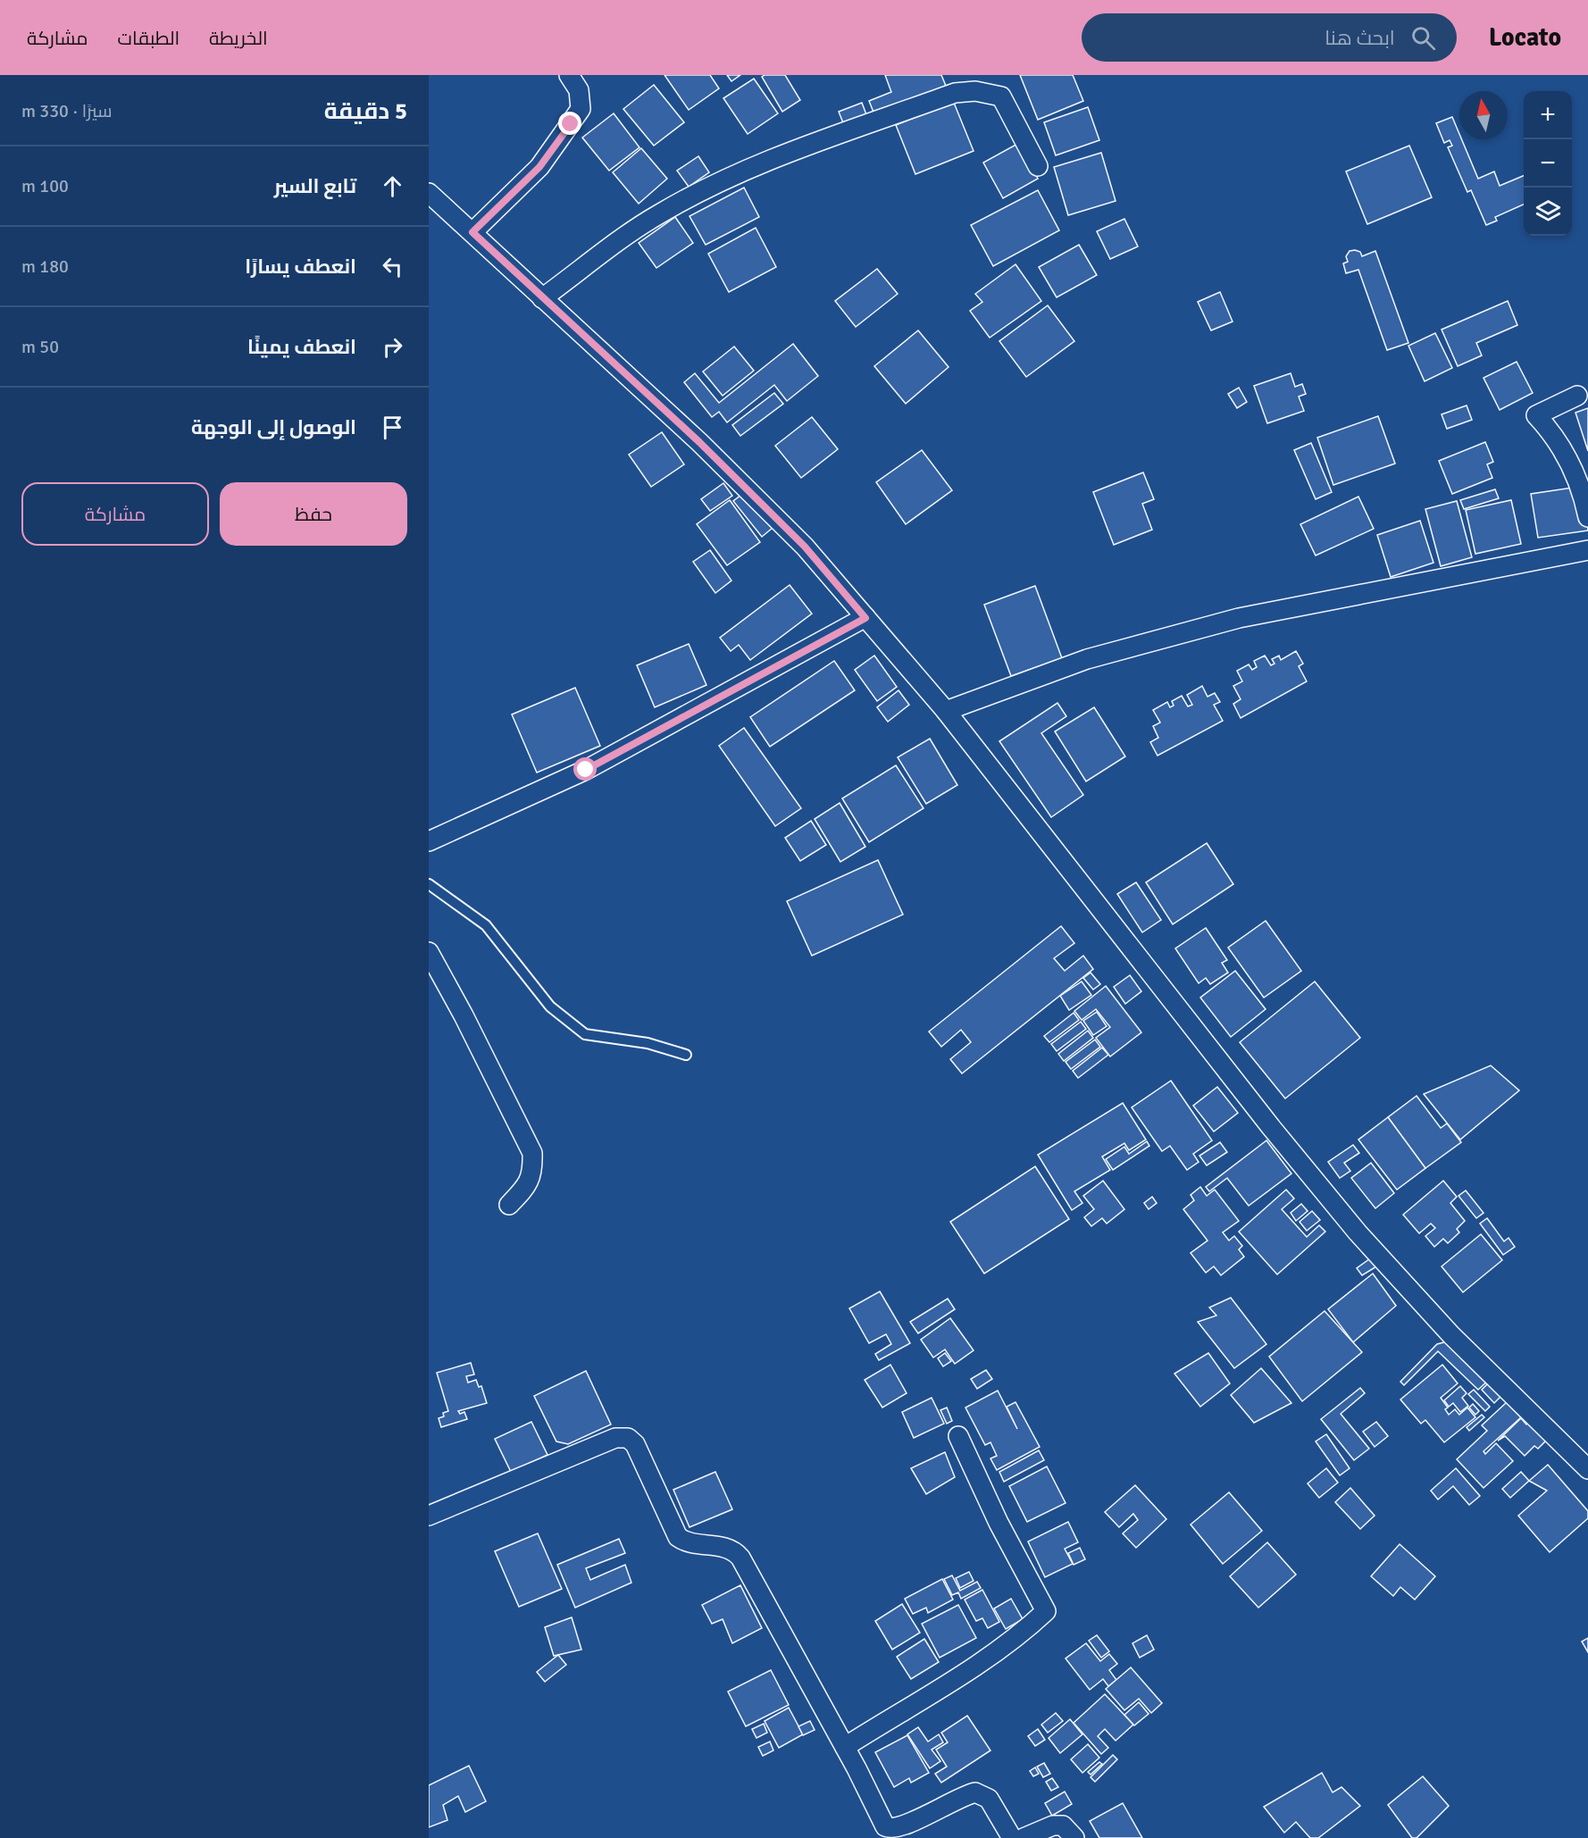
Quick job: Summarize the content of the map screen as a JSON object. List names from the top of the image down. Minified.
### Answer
{"north":"top","page":{"header":"Locato","search":"ابحث هنا","nav":["الخريطة","الطبقات","مشاركة"],"heading":["5 دقيقة","سيرًا · 330 m"],"map_buttons":["+","−"],"list":[["تابع السير","100 m"],["انعطف يسارًا","180 m"],["انعطف يمينًا","50 m"],"الوصول إلى الوجهة"],"buttons":["حفظ","مشاركة"]}}
